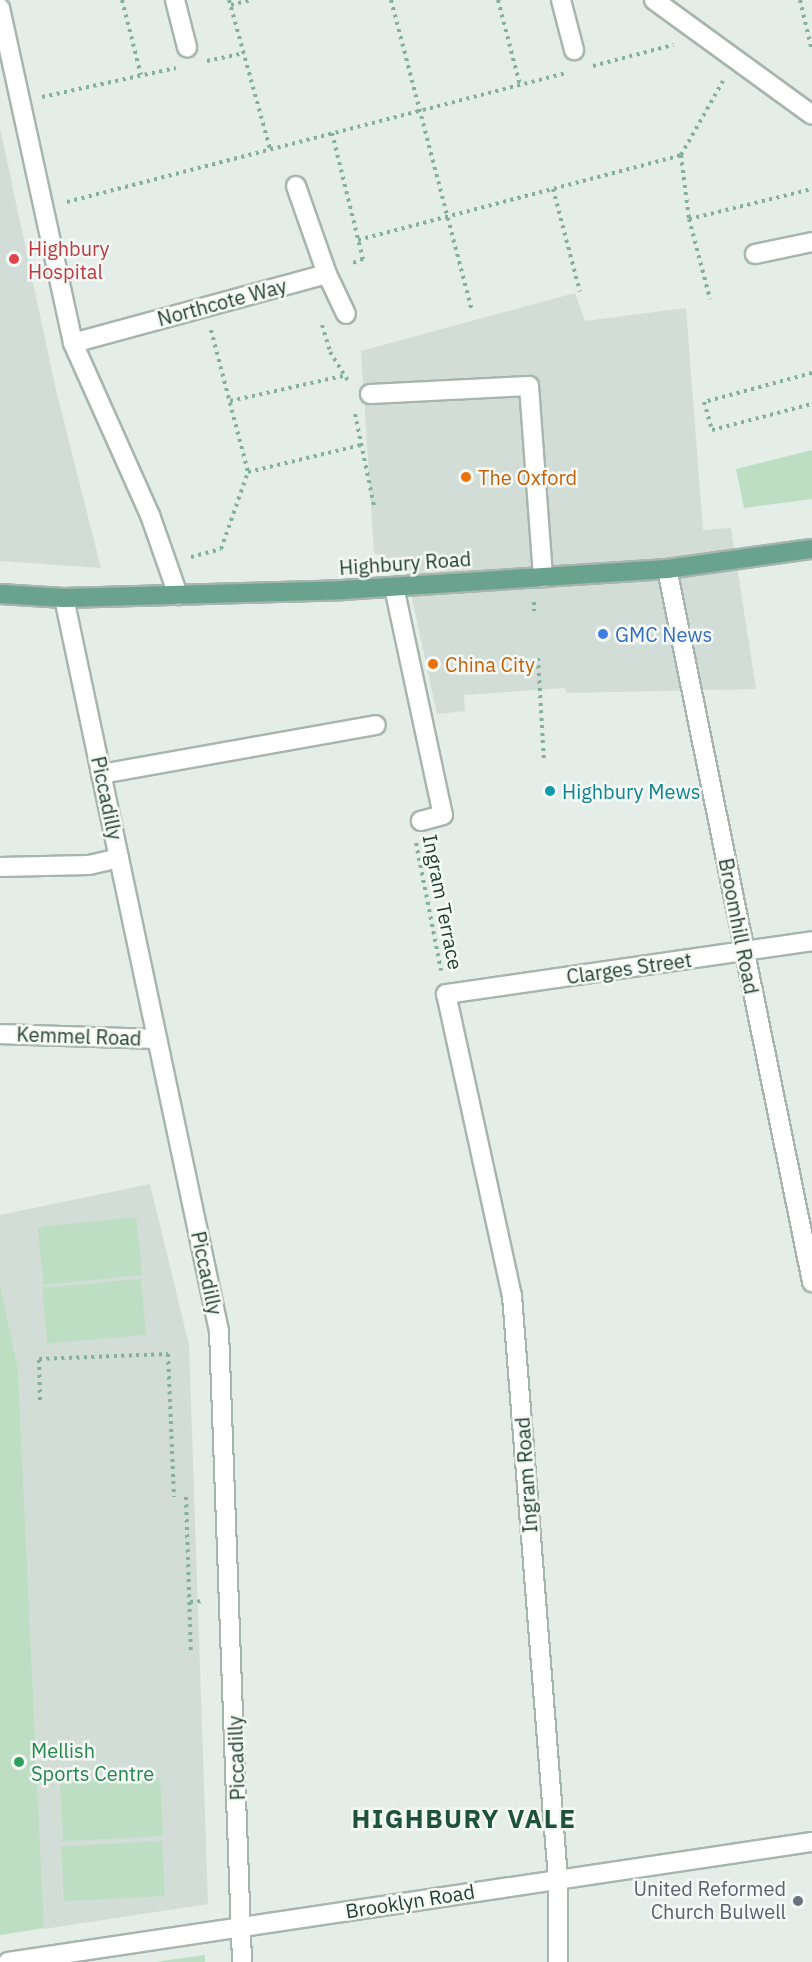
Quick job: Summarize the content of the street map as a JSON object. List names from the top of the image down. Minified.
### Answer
{"streets":{"main road":["Highbury Road"],"street":["Northcote Way","Piccadilly","Broomhill Road","Clarges Street","Kemmel Road","Ingram Road","Brooklyn Road"],"path":["Ingram Terrace"]},"crossings":[["Highbury Road","Piccadilly"],["Highbury Road","Broomhill Road"],["Piccadilly","Kemmel Road"],["Piccadilly","Brooklyn Road"],["Ingram Terrace","Clarges Street"],["Ingram Terrace","Ingram Road"],["Broomhill Road","Clarges Street"],["Clarges Street","Ingram Road"],["Ingram Road","Brooklyn Road"]],"districts":["HIGHBURY VALE"],"places":["Highbury Hospital","The Oxford","GMC News","China City","Highbury Mews","Mellish Sports Centre","United Reformed Church Bulwell"]}
